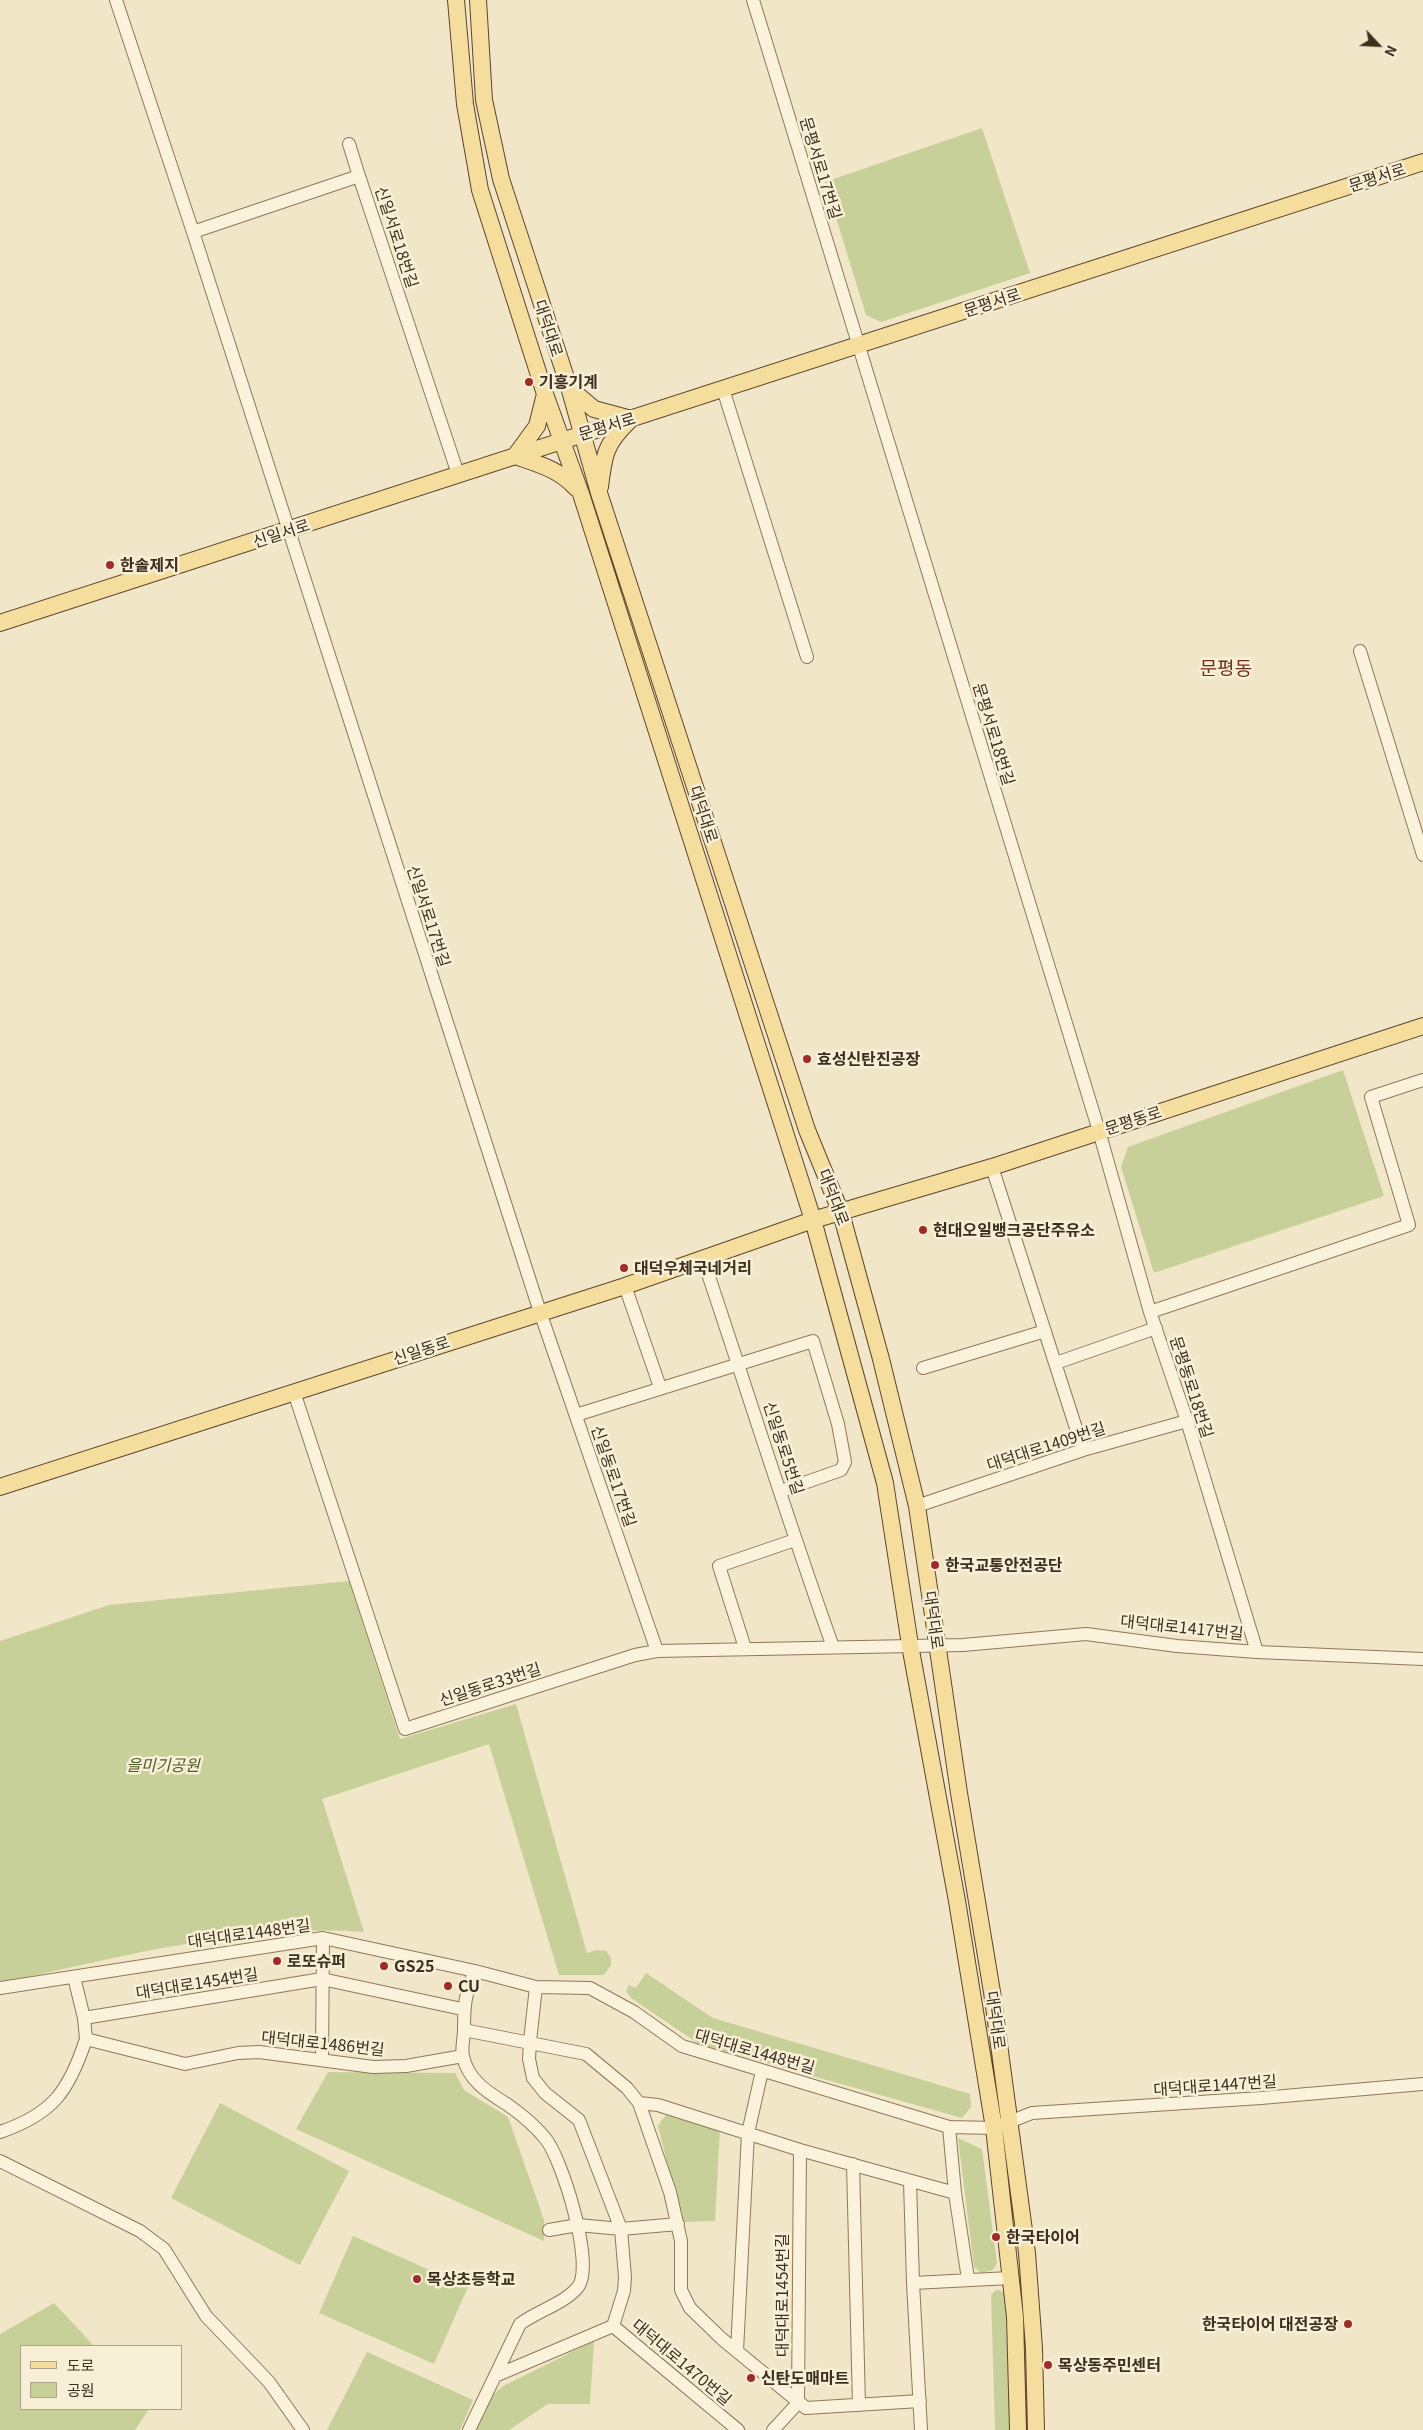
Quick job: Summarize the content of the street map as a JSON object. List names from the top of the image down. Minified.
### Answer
{"streets":{"main road":["문평서로","대덕대로","신일서로","문평동로","신일동로"],"street":["문평서로17번길","신일서로18번길","문평서로18번길","신일서로17번길","문평동로18번길","대덕대로1409번길","신일동로5번길","신일동로17번길","대덕대로1417번길","신일동로33번길","대덕대로1448번길","대덕대로1454번길","대덕대로1486번길","대덕대로1447번길","대덕대로1470번길"]},"crossings":[["문평서로17번길","문평서로"],["문평서로17번길","문평서로18번길"],["문평서로","대덕대로"],["문평서로","신일서로"],["문평서로","문평서로18번길"],["신일서로18번길","신일서로"],["대덕대로","신일서로"],["대덕대로","문평동로"],["대덕대로","신일동로"],["대덕대로","대덕대로1409번길"],["대덕대로","대덕대로1417번길"],["대덕대로","신일동로33번길"],["대덕대로","대덕대로1448번길"],["대덕대로","대덕대로1447번길"],["신일서로","신일서로17번길"],["문평서로18번길","문평동로"],["문평서로18번길","문평동로18번길"],["신일서로17번길","신일동로"],["신일서로17번길","신일동로17번길"],["문평동로","신일동로"],["문평동로","문평동로18번길"],["신일동로","신일동로5번길"],["신일동로","신일동로17번길"],["신일동로","신일동로33번길"],["문평동로18번길","대덕대로1409번길"],["문평동로18번길","대덕대로1417번길"],["신일동로5번길","신일동로33번길"],["신일동로17번길","신일동로33번길"],["대덕대로1417번길","신일동로33번길"],["대덕대로1448번길","대덕대로1447번길"],["대덕대로1448번길","대덕대로1470번길"]],"districts":["문평동"],"parks":["을미기공원"],"places":["기흥기계","한솔제지","효성신탄진공장","현대오일뱅크공단주유소","대덕우체국네거리","한국교통안전공단","로또슈퍼","GS25","CU","한국타이어","목상초등학교","한국타이어 대전공장","목상동주민센터","신탄도매마트"],"legend":["도로","공원"],"north":"bottom right"}
